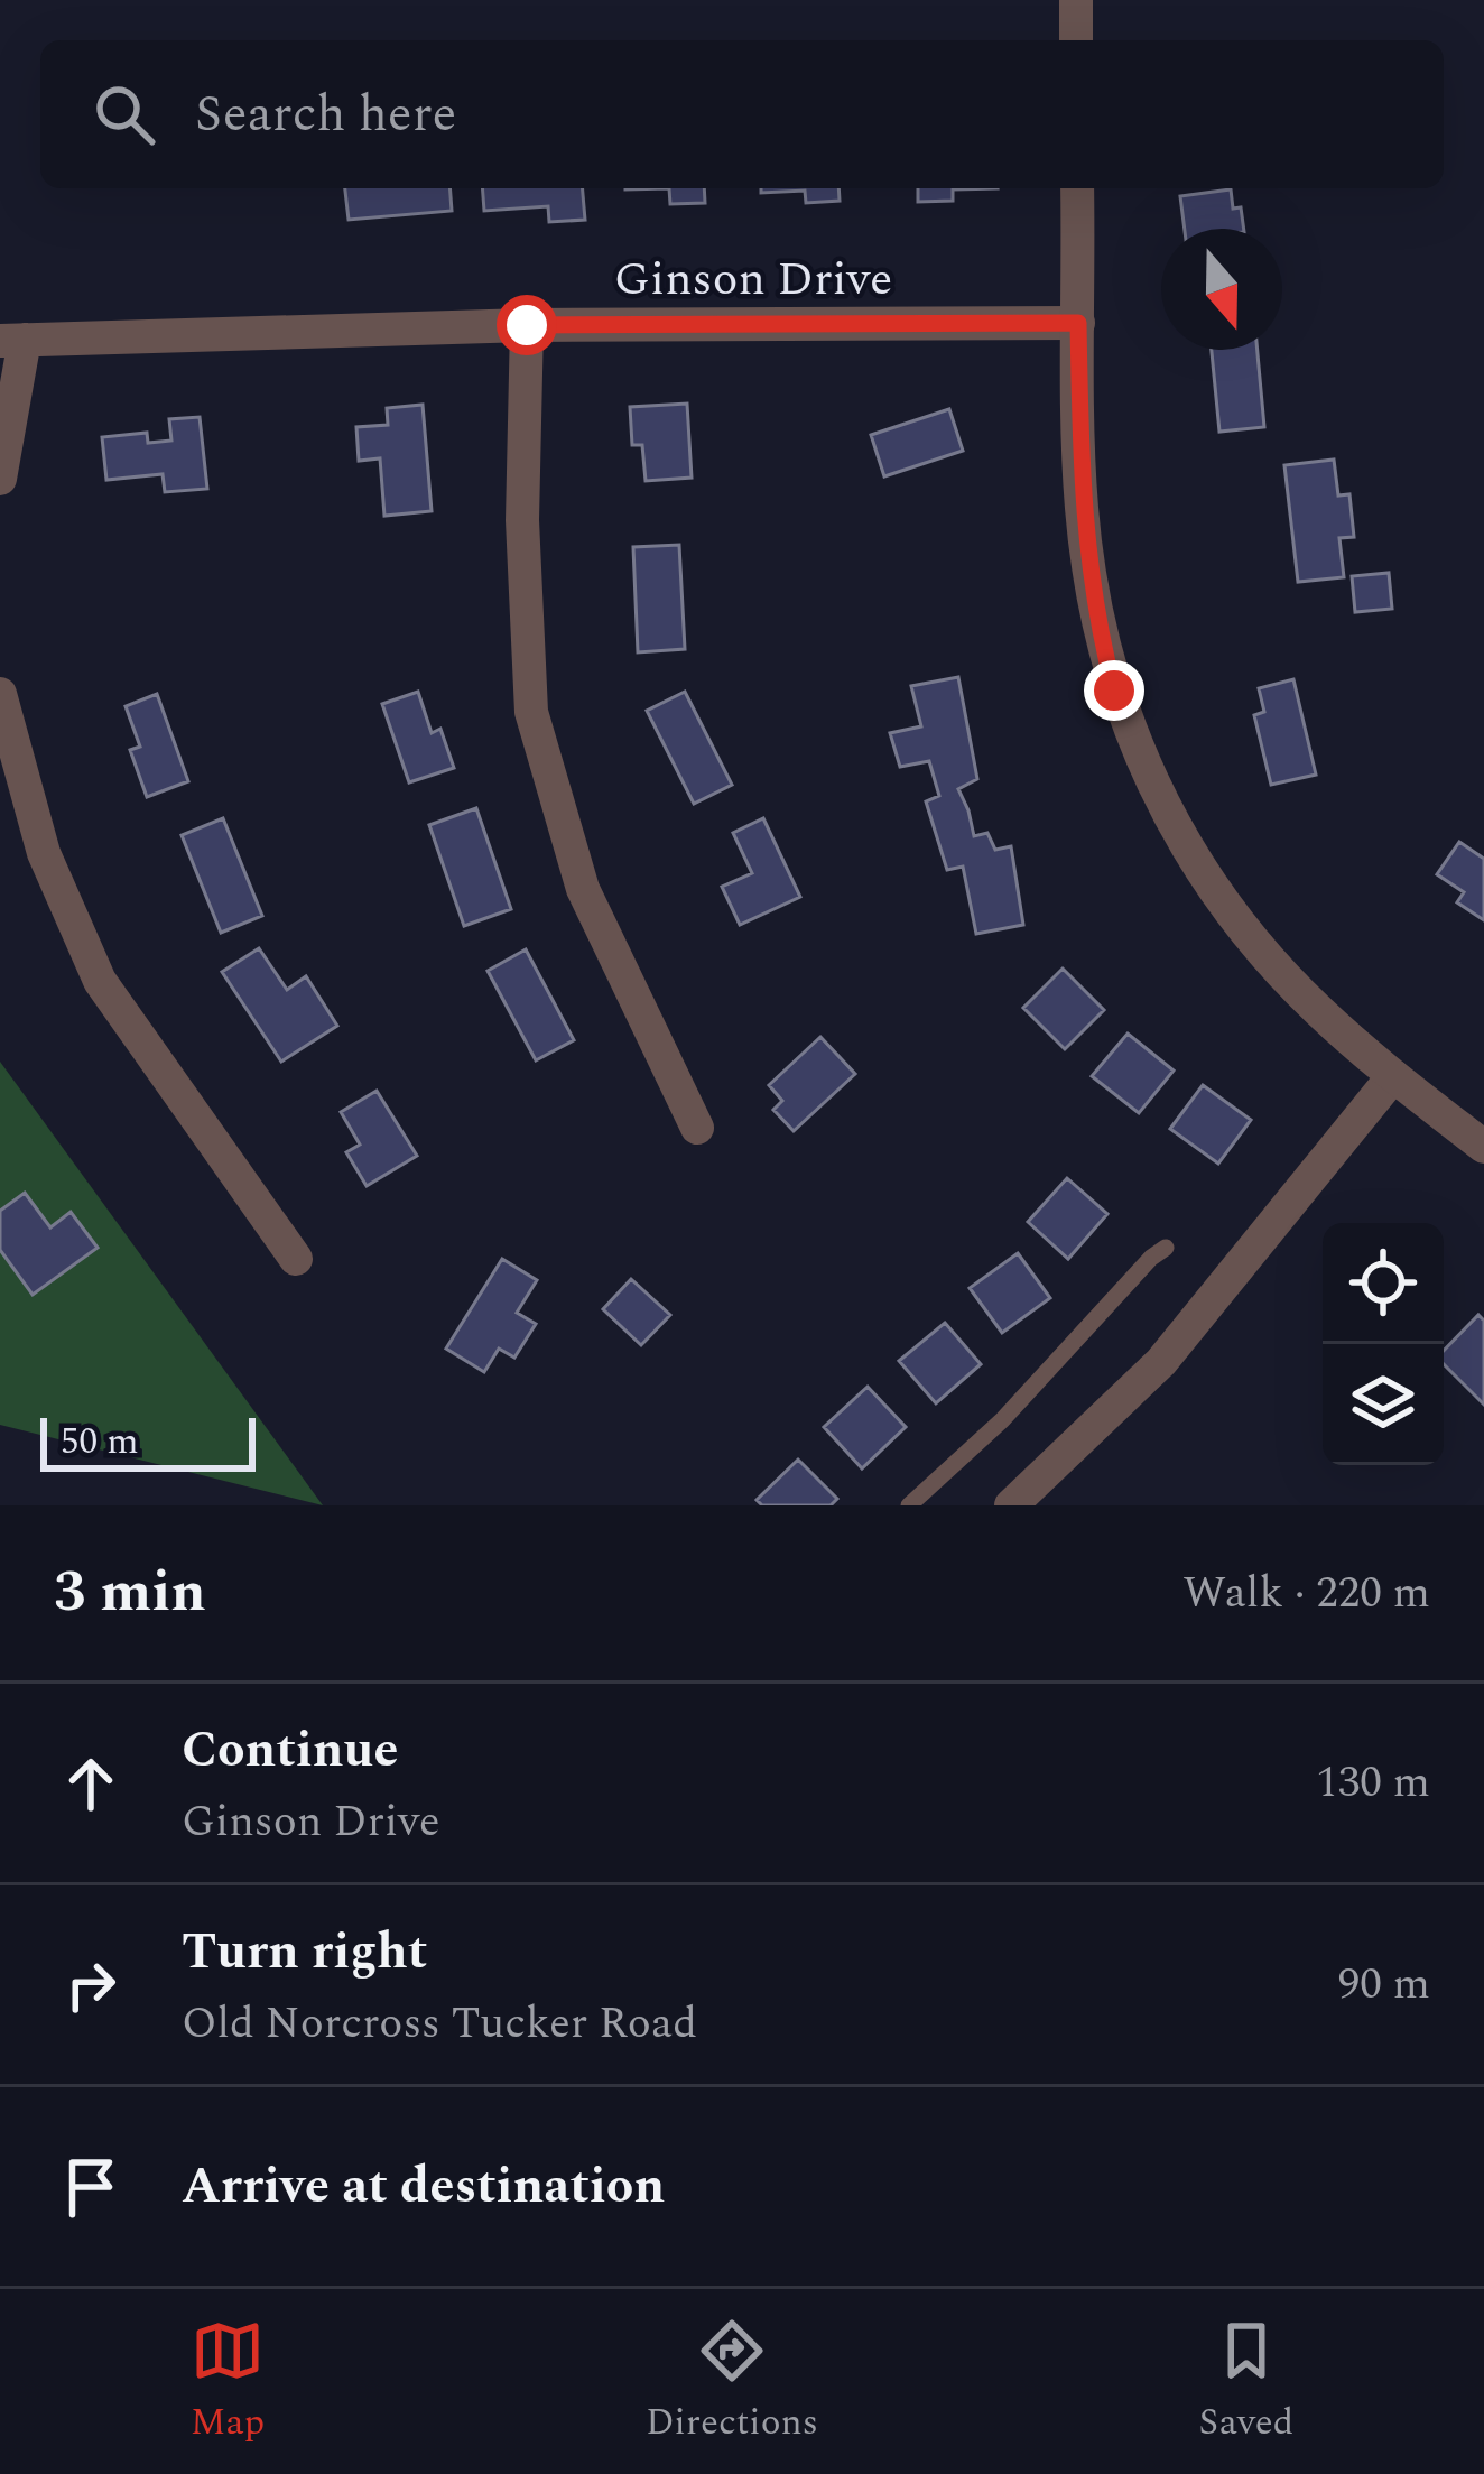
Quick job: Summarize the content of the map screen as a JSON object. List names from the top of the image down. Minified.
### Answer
{"streets":{"street":["Ginson Drive"]},"scale_bar":"50 m","north":"bottom","page":{"search":"Search here","scale":"50 m","heading":["3 min","Walk · 220 m"],"list":[["Continue","Ginson Drive","130 m"],["Turn right","Old Norcross Tucker Road","90 m"],"Arrive at destination"],"nav":["Map","Directions","Saved"]}}
